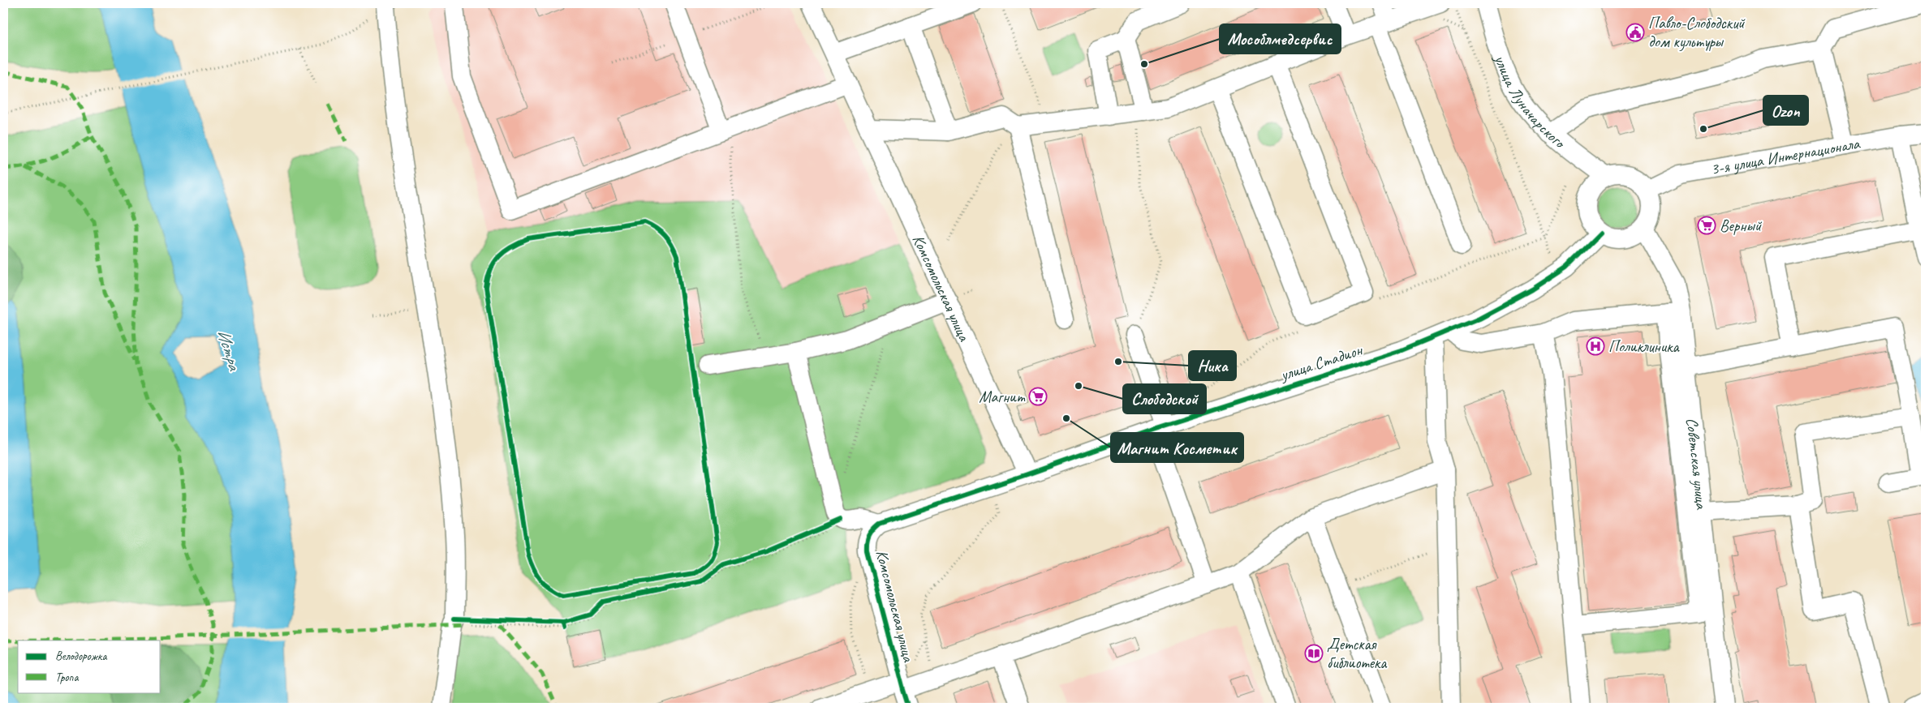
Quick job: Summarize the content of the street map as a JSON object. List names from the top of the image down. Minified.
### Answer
{"streets":{"street":["улица Луначарского","3-я улица Интернационала","Комсомольская улица","улица Стадион","Советская улица"]},"crossings":[["улица Луначарского","3-я улица Интернационала"],["улица Луначарского","улица Стадион"],["улица Луначарского","Советская улица"],["3-я улица Интернационала","улица Стадион"],["3-я улица Интернационала","Советская улица"],["Комсомольская улица","улица Стадион"],["улица Стадион","Советская улица"]],"water":["Истра"],"places":{"public building":["Павло-Слободский дом культуры"],"other":["Мособлмедсервис","Ozon","Ника","Слободской","Магнит Косметик"],"supermarket":["Верный","Магнит"],"hospital":["Поликлиника"],"library":["Детская библиотека"]},"legend":["Велодорожка","Тропа"]}
